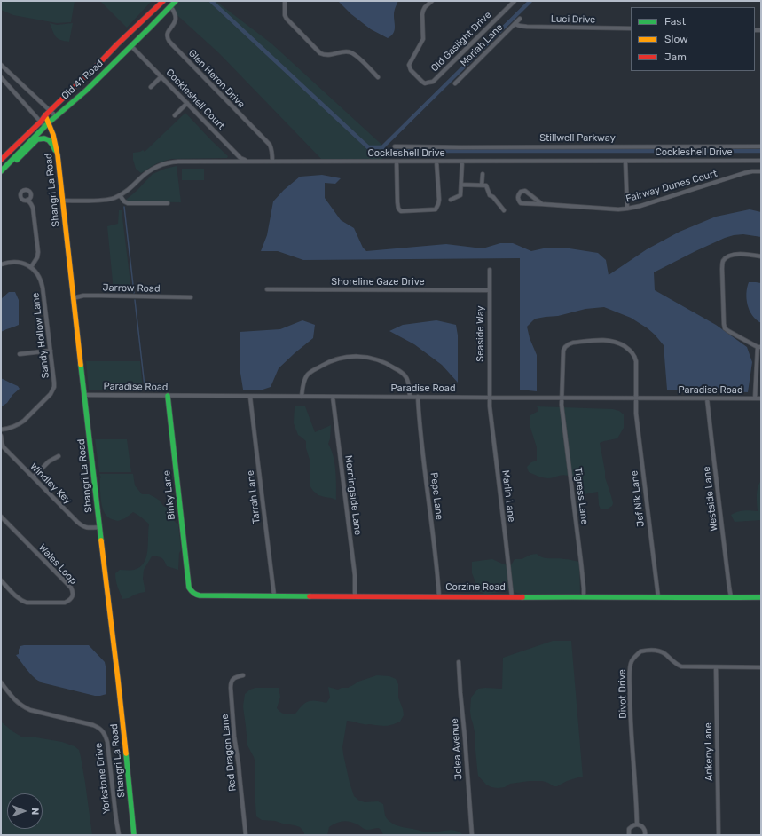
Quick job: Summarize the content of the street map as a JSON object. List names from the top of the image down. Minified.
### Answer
{"streets":{"street":["Luci Drive","Old Gaslight Drive","Moriah Lane","Glen Heron Drive","Old 41 Road","Cockleshell Court","Stillwell Parkway","Cockleshell Drive","Fairway Dunes Court","Shangri La Road","Shoreline Gaze Drive","Jarrow Road","Seaside Way","Sandy Hollow Lane","Paradise Road","Windley Key","Binky Lane","Morningside Lane","Pepe Lane","Marlin Lane","Tigress Lane","Tarrah Lane","Jef Nik Lane","Westside Lane","Wales Loop","Corzine Road","Divot Drive","Jolea Avenue","Ankeny Lane","Red Dragon Lane","Yorkstone Drive"]},"crossings":[["Luci Drive","Moriah Lane"],["Glen Heron Drive","Old 41 Road"],["Glen Heron Drive","Cockleshell Drive"],["Old 41 Road","Cockleshell Court"],["Old 41 Road","Shangri La Road"],["Cockleshell Court","Cockleshell Drive"],["Cockleshell Drive","Shangri La Road"],["Shangri La Road","Jarrow Road"],["Shangri La Road","Paradise Road"],["Shangri La Road","Windley Key"],["Shoreline Gaze Drive","Seaside Way"],["Seaside Way","Paradise Road"],["Seaside Way","Marlin Lane"],["Paradise Road","Binky Lane"],["Paradise Road","Morningside Lane"],["Paradise Road","Pepe Lane"],["Paradise Road","Marlin Lane"],["Paradise Road","Tigress Lane"],["Paradise Road","Tarrah Lane"],["Paradise Road","Jef Nik Lane"],["Paradise Road","Westside Lane"],["Binky Lane","Corzine Road"],["Morningside Lane","Corzine Road"],["Pepe Lane","Corzine Road"],["Marlin Lane","Corzine Road"],["Tigress Lane","Jef Nik Lane"],["Tigress Lane","Corzine Road"],["Tarrah Lane","Corzine Road"],["Jef Nik Lane","Corzine Road"],["Westside Lane","Corzine Road"],["Divot Drive","Ankeny Lane"]],"legend":["Fast","Slow","Jam"],"north":"right"}
